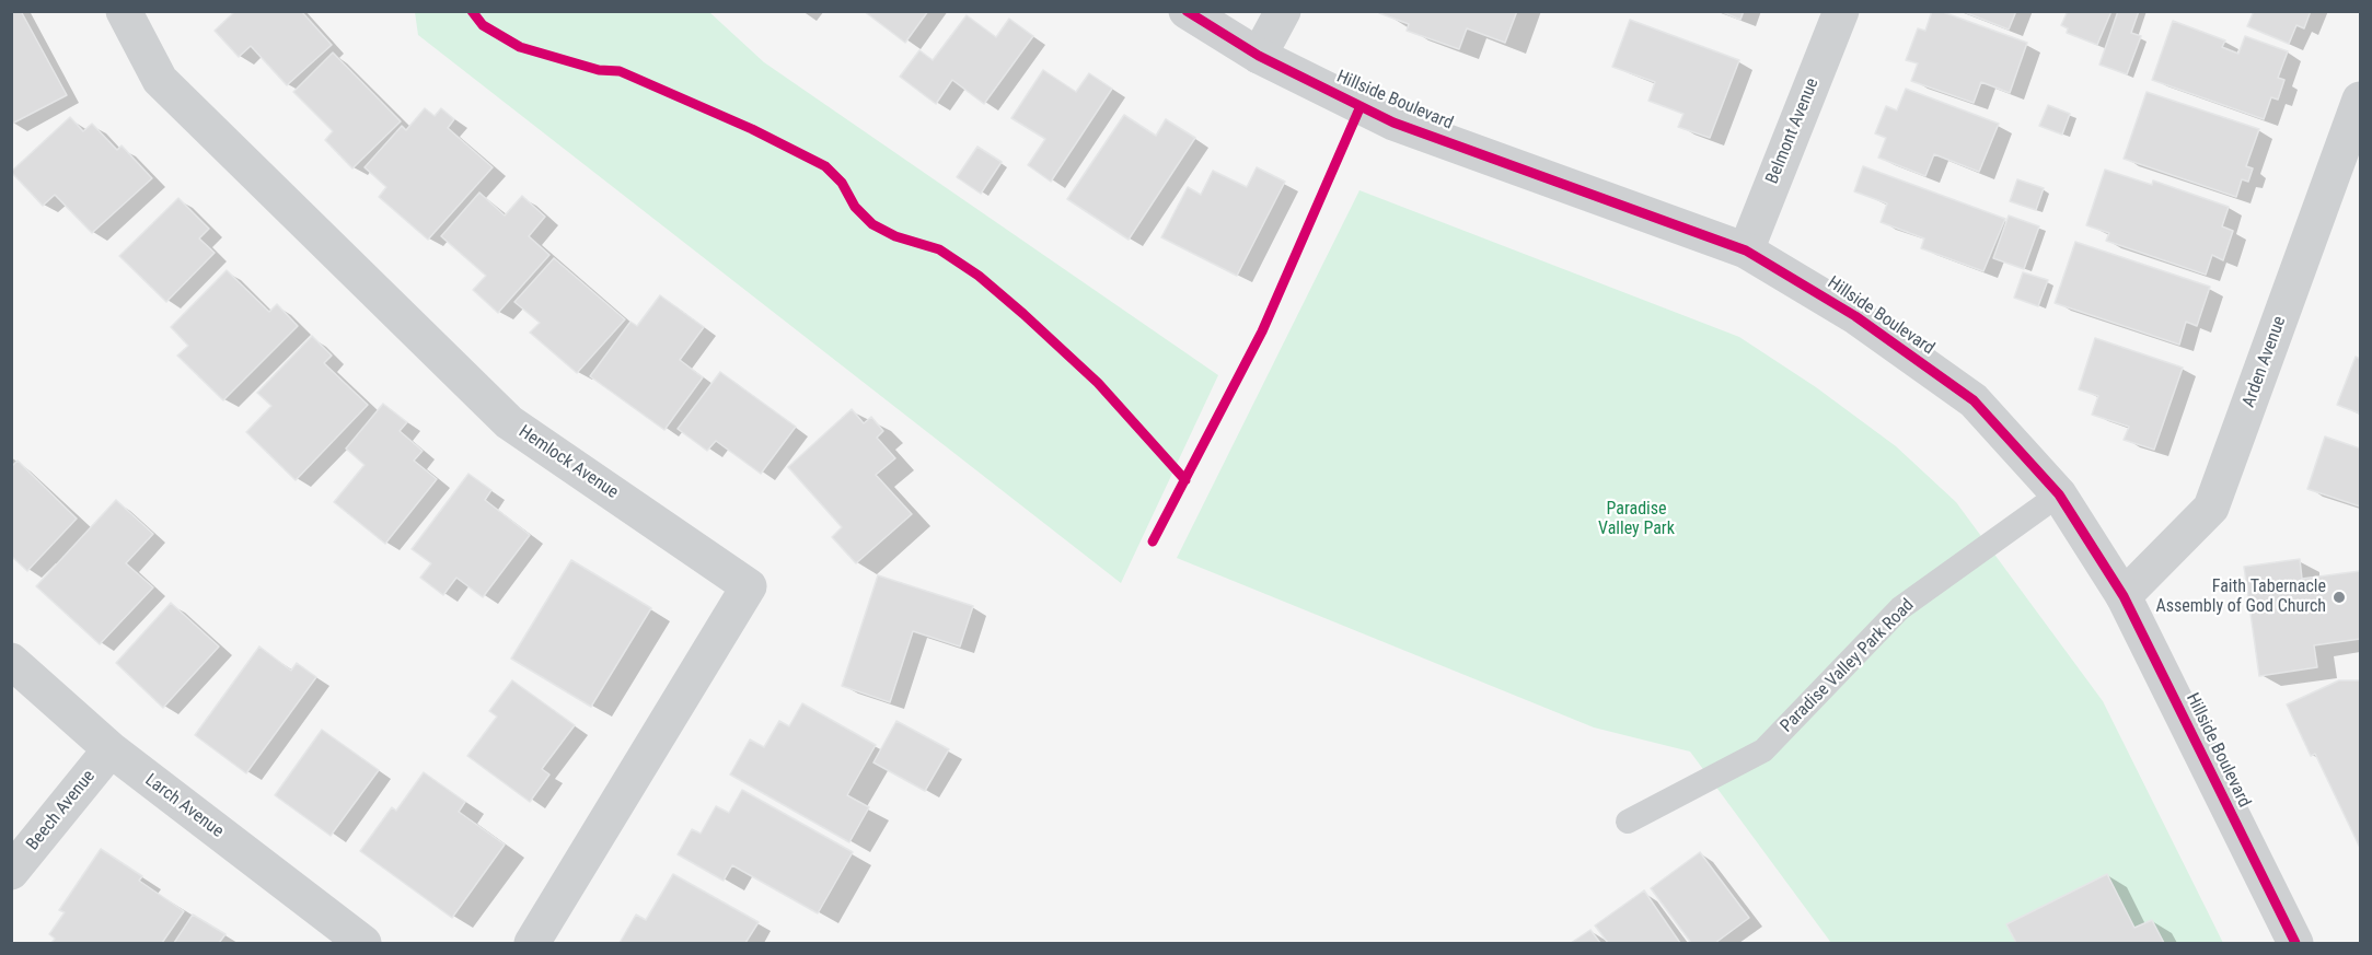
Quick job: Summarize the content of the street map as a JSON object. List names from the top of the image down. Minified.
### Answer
{"streets":{"street":["Hillside Boulevard","Belmont Avenue","Arden Avenue","Hemlock Avenue","Larch Avenue","Beech Avenue"],"lane":["Paradise Valley Park Road"]},"crossings":[["Hillside Boulevard","Belmont Avenue"],["Hillside Boulevard","Arden Avenue"],["Hillside Boulevard","Paradise Valley Park Road"],["Larch Avenue","Beech Avenue"]],"parks":["Paradise Valley Park"],"places":["Faith Tabernacle Assembly of God Church"]}
